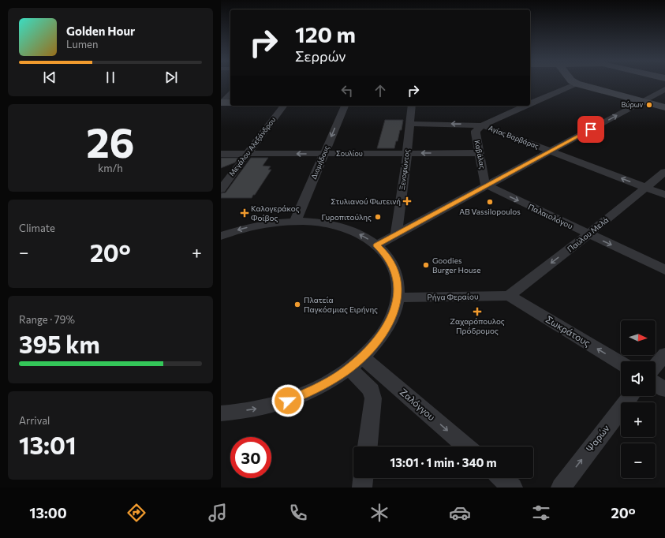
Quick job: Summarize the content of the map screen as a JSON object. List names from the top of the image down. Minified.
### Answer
{"streets":{"street":["Αγίας Βαρβάρας","Μεγάλου Αλεξάνδρου","Σουλίου","Καβάλας","Διομήδους","Ξενοφώντος","Παλαιολόγου","Παύλου Μελά","Ρήγα Φεραίου","Σωκράτους","Ζαλόγγου","Ψαρών"]},"crossings":[["Αγίας Βαρβάρας","Καβάλας"],["Αγίας Βαρβάρας","Ξενοφώντος"],["Αγίας Βαρβάρας","Παύλου Μελά"],["Μεγάλου Αλεξάνδρου","Σουλίου"],["Σουλίου","Καβάλας"],["Σουλίου","Διομήδους"],["Σουλίου","Ξενοφώντος"],["Καβάλας","Παλαιολόγου"],["Παλαιολόγου","Παύλου Μελά"],["Παύλου Μελά","Ρήγα Φεραίου"],["Παύλου Μελά","Σωκράτους"],["Ρήγα Φεραίου","Σωκράτους"]],"one_way":["Αγίας Βαρβάρας","Διομήδους","Παλαιολόγου","Σωκράτους","Ζαλόγγου","Ψαρών"],"places":{"other":["Βύρων","AB Vassilopoulos","Γυροπιτούλης","Goodies Burger House","Πλατεία Παγκόσμιας Ειρήνης"],"health":["Στυλιανού Φωτεινή","Καλογεράκος Φοίβος","Ζαχαρόπουλος Πρόδρομος"]},"north":"right","page":{"turn":["120 m","Σερρών"],"song":["Golden Hour","Lumen"],"tile":[["26","km/h"],"Climate",["Range · 79%","395 km"],["Arrival","13:01"]],"heat":["−","20°","+"],"map_buttons":["+","−"],"limit":"30","trip":"13:01 · 1 min · 340 m","tabs":["13:00","20°"]}}
